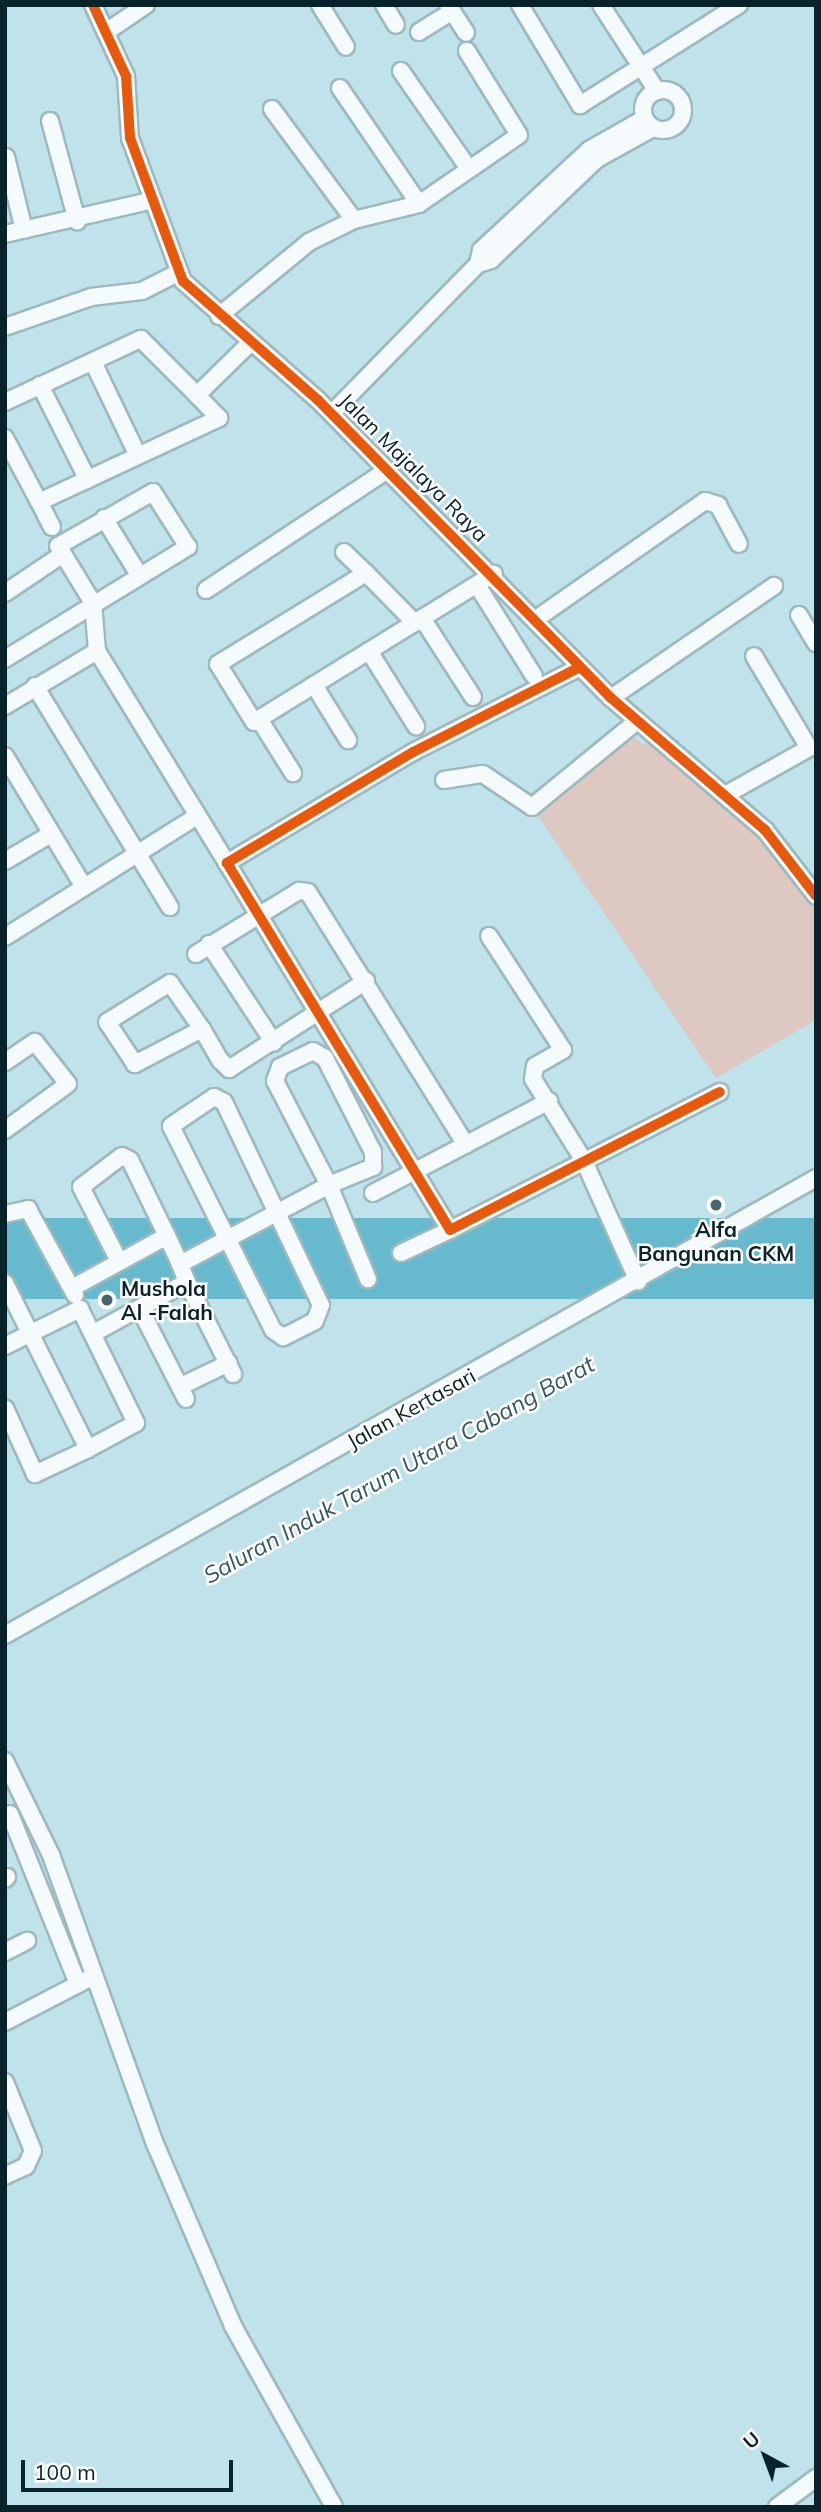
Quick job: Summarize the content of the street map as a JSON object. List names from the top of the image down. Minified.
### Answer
{"streets":{"street":["Jalan Majalaya Raya","Jalan Kertasari"]},"water":["Saluran Induk Tarum Utara Cabang Barat"],"places":["Alfa Bangunan CKM","Mushola Al -Falah"],"scale_bar":"100 m","north":"top left"}
